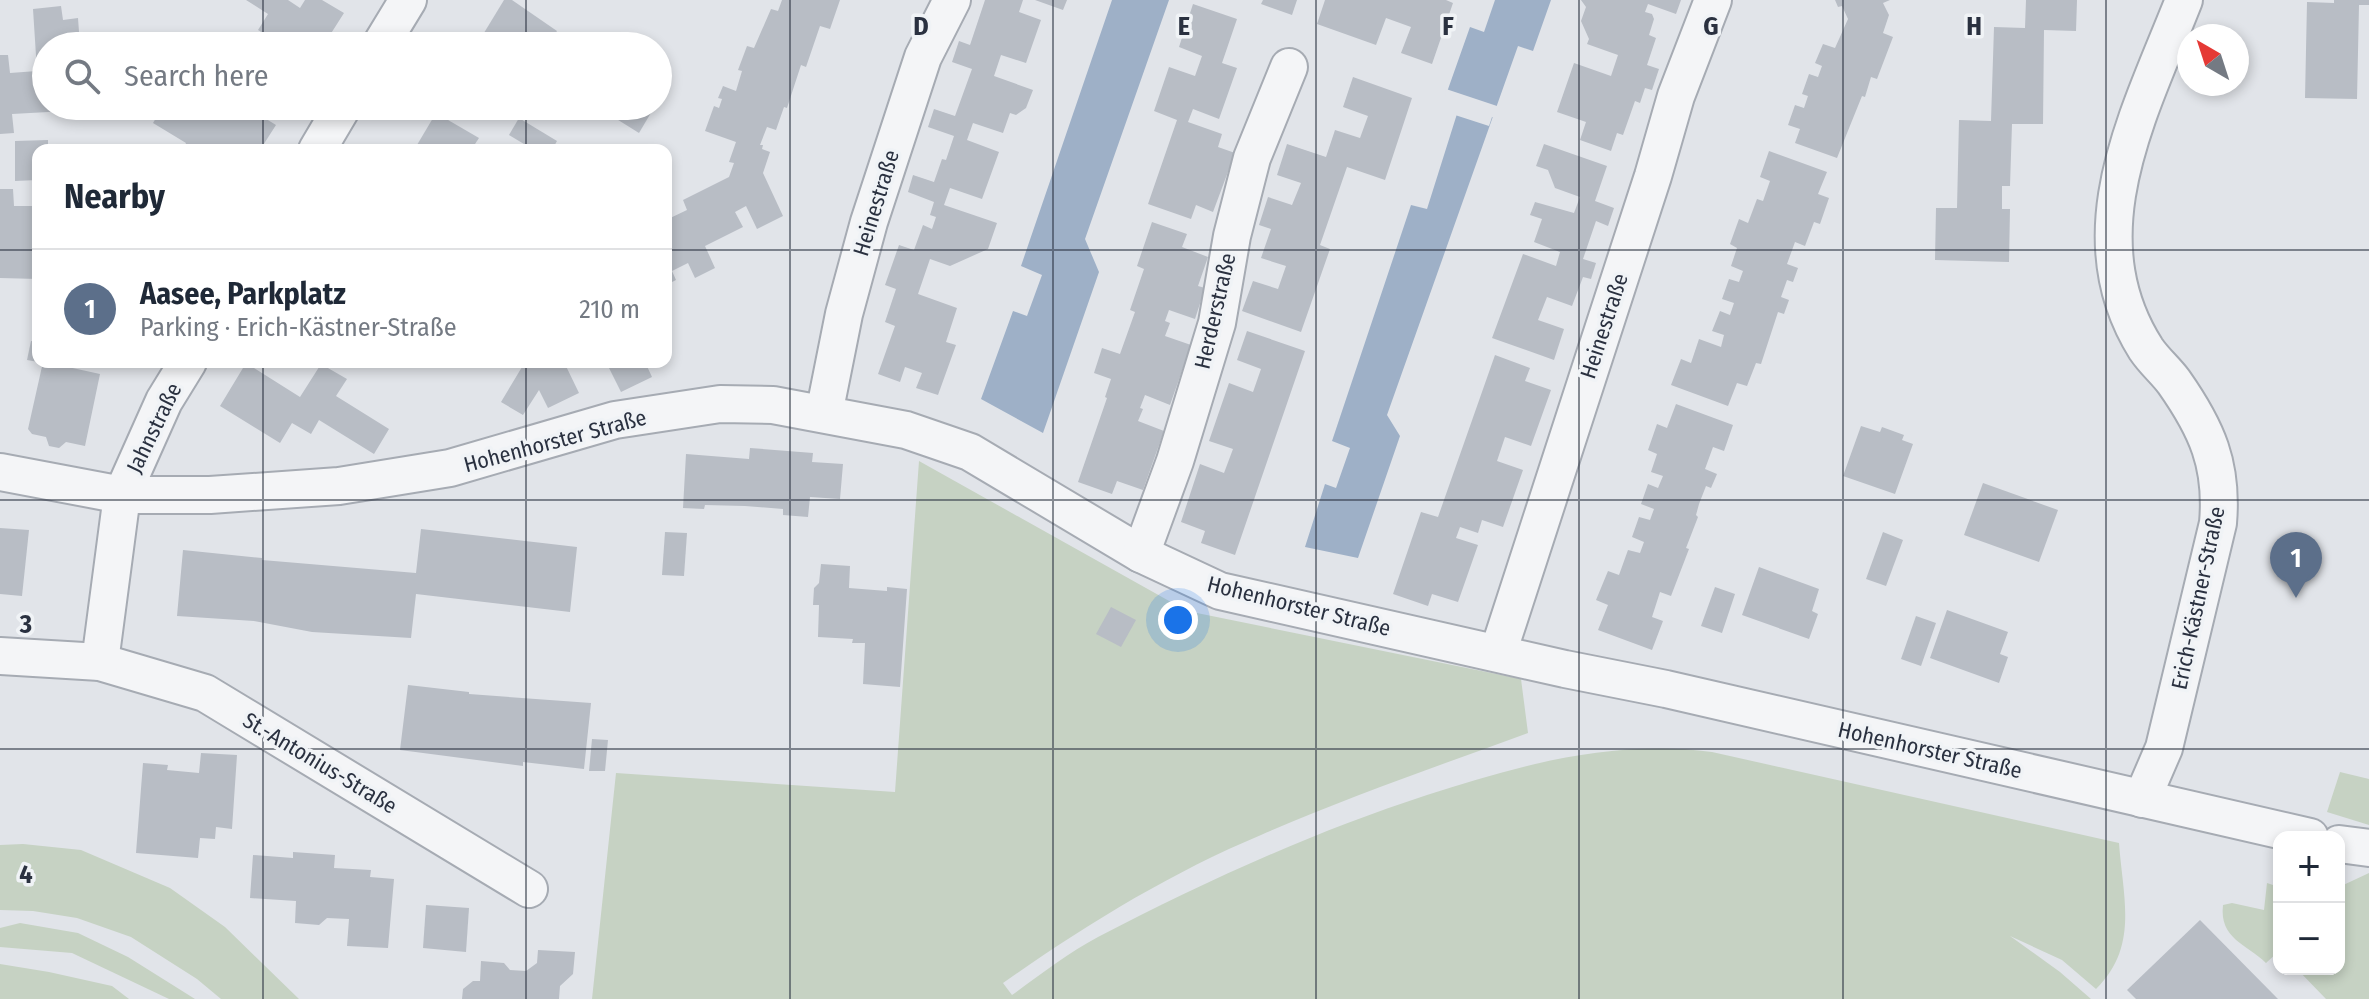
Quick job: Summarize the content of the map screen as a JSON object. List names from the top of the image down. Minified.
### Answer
{"streets":{"street":["Heinestraße","Herderstraße","Jahnstraße","Hohenhorster Straße","Erich-Kästner-Straße","St.-Antonius-Straße"]},"crossings":[["Heinestraße","Hohenhorster Straße"],["Herderstraße","Hohenhorster Straße"],["Jahnstraße","Hohenhorster Straße"],["Hohenhorster Straße","Erich-Kästner-Straße"]],"north":"top left","page":{"search":"Search here","heading":"Nearby","list":[{"mark":"1","name":"Aasee, Parkplatz","note":"Parking · Erich-Kästner-Straße","value":"210 m"}],"pins":"1","map_buttons":["+","−"]},"grid":{"columns":["D","E","F","G","H"],"rows":["3","4"]}}
